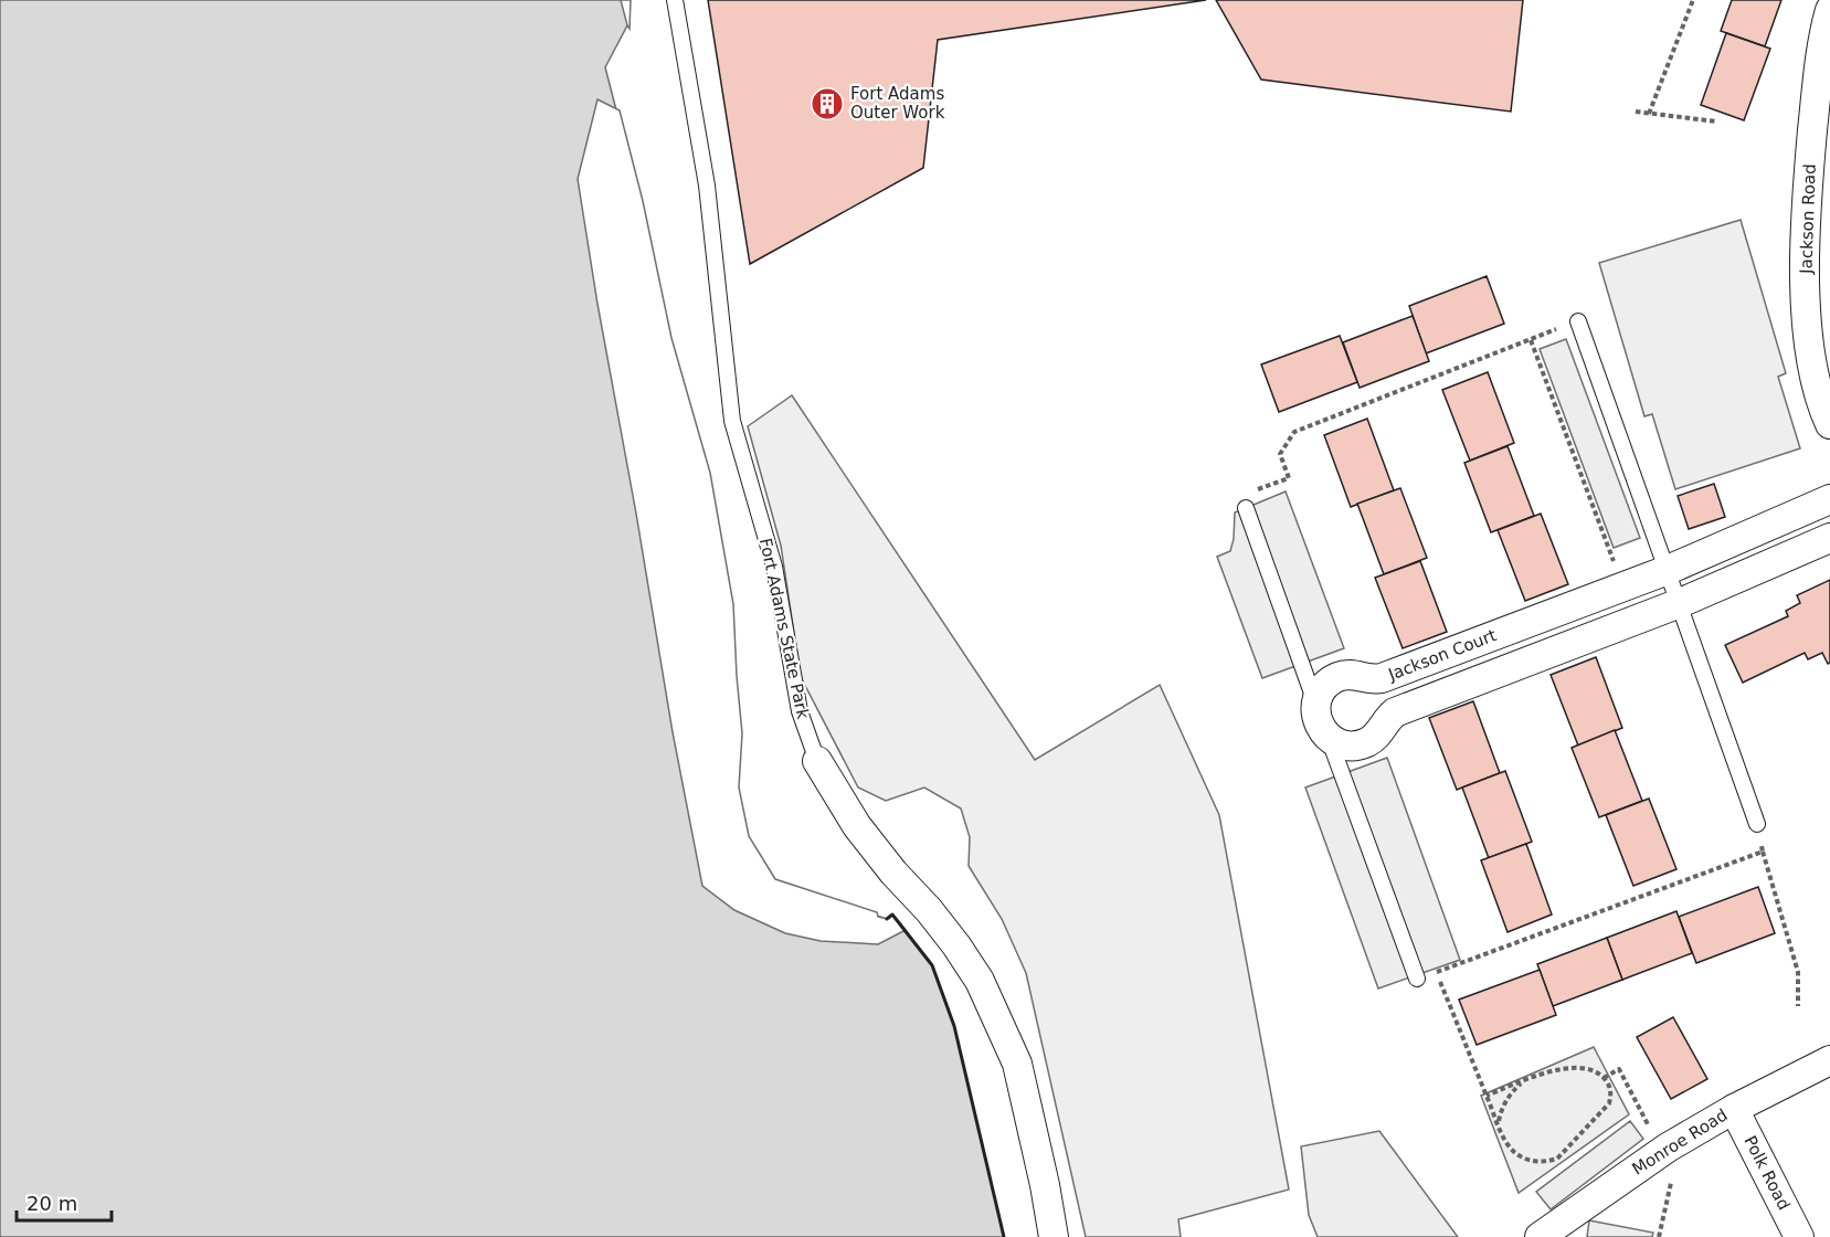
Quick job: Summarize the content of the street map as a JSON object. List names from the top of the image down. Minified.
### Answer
{"streets":{"street":["Jackson Road","Fort Adams State Park","Jackson Court","Monroe Road","Polk Road"]},"crossings":[["Monroe Road","Polk Road"]],"places":{"building":["Fort Adams Outer Work"]},"scale_bar":"20 m"}
